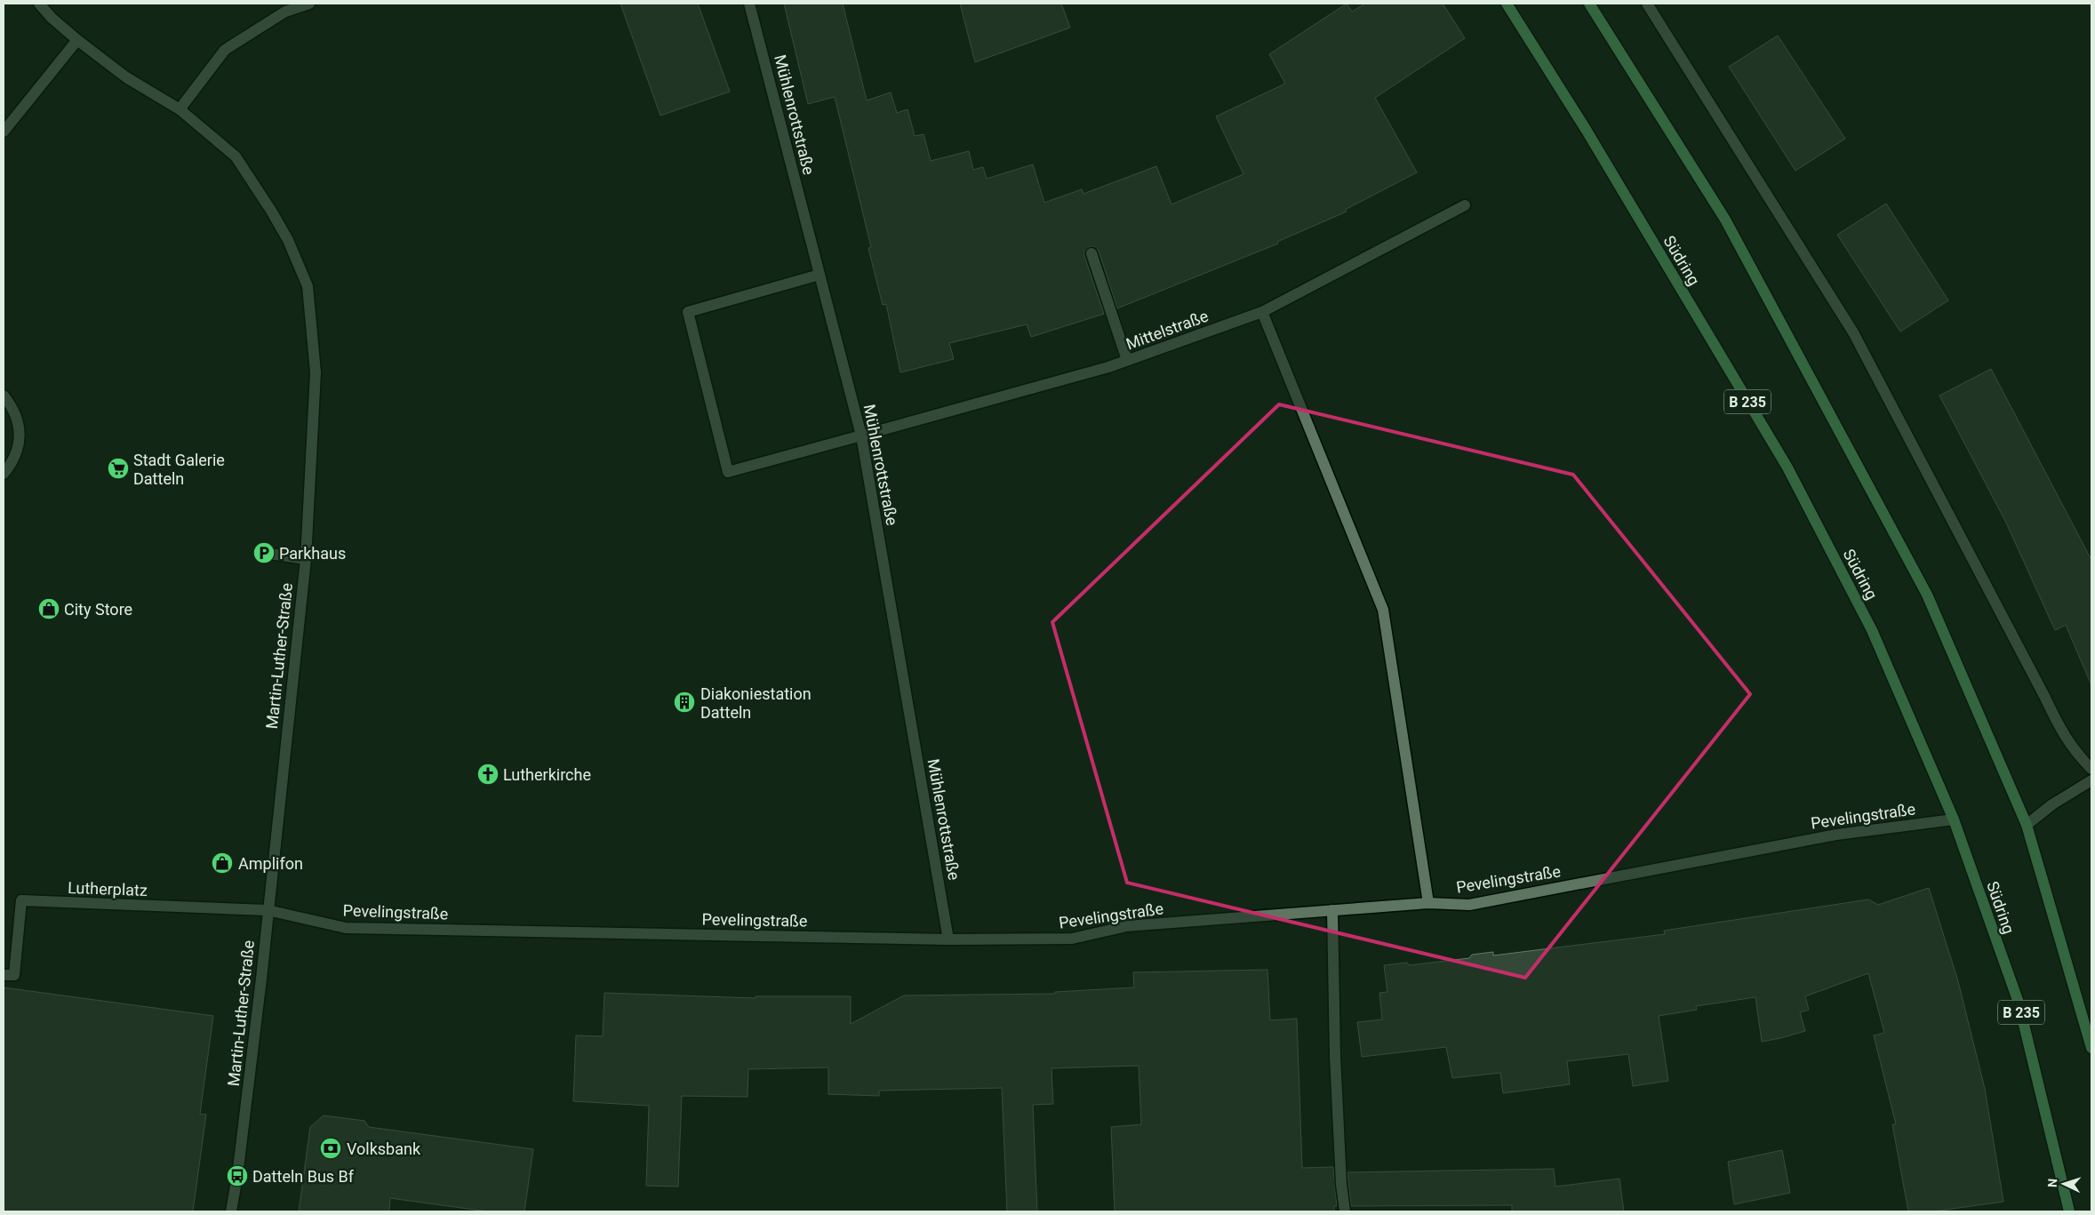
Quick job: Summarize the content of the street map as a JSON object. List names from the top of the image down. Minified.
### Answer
{"streets":{"main road":["Südring","B 235"],"street":["Mühlenrottstraße","Mittelstraße","Martin-Luther-Straße","Pevelingstraße","Lutherplatz"]},"crossings":[["Mühlenrottstraße","Mittelstraße"],["Mühlenrottstraße","Pevelingstraße"],["Südring","Pevelingstraße"],["Martin-Luther-Straße","Pevelingstraße"],["Martin-Luther-Straße","Lutherplatz"],["Pevelingstraße","Lutherplatz"]],"places":{"supermarket":["Stadt Galerie Datteln"],"parking":["Parkhaus"],"shop":["City Store","Amplifon"],"building":["Diakoniestation Datteln"],"church":["Lutherkirche"],"bank":["Volksbank"],"bus stop":["Datteln Bus Bf"]},"north":"left"}
